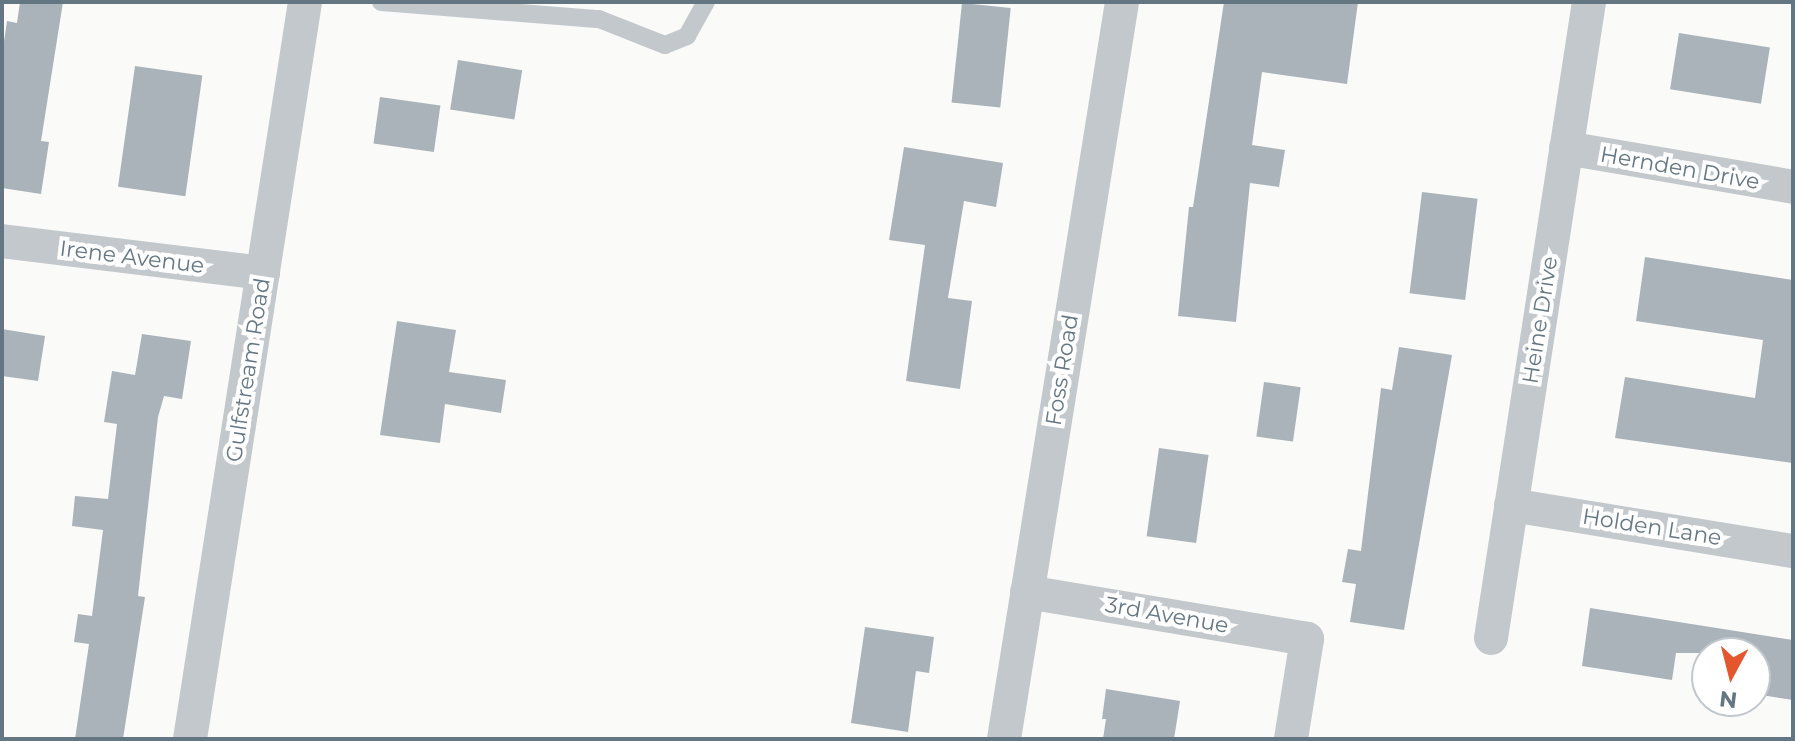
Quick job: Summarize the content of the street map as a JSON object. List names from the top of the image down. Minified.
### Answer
{"streets":{"street":["Hernden Drive","Irene Avenue","Heine Drive","Gulfstream Road","Foss Road","Holden Lane","3rd Avenue"]},"crossings":[["Hernden Drive","Heine Drive"],["Irene Avenue","Gulfstream Road"],["Heine Drive","Holden Lane"],["Foss Road","3rd Avenue"]],"north":"bottom"}
